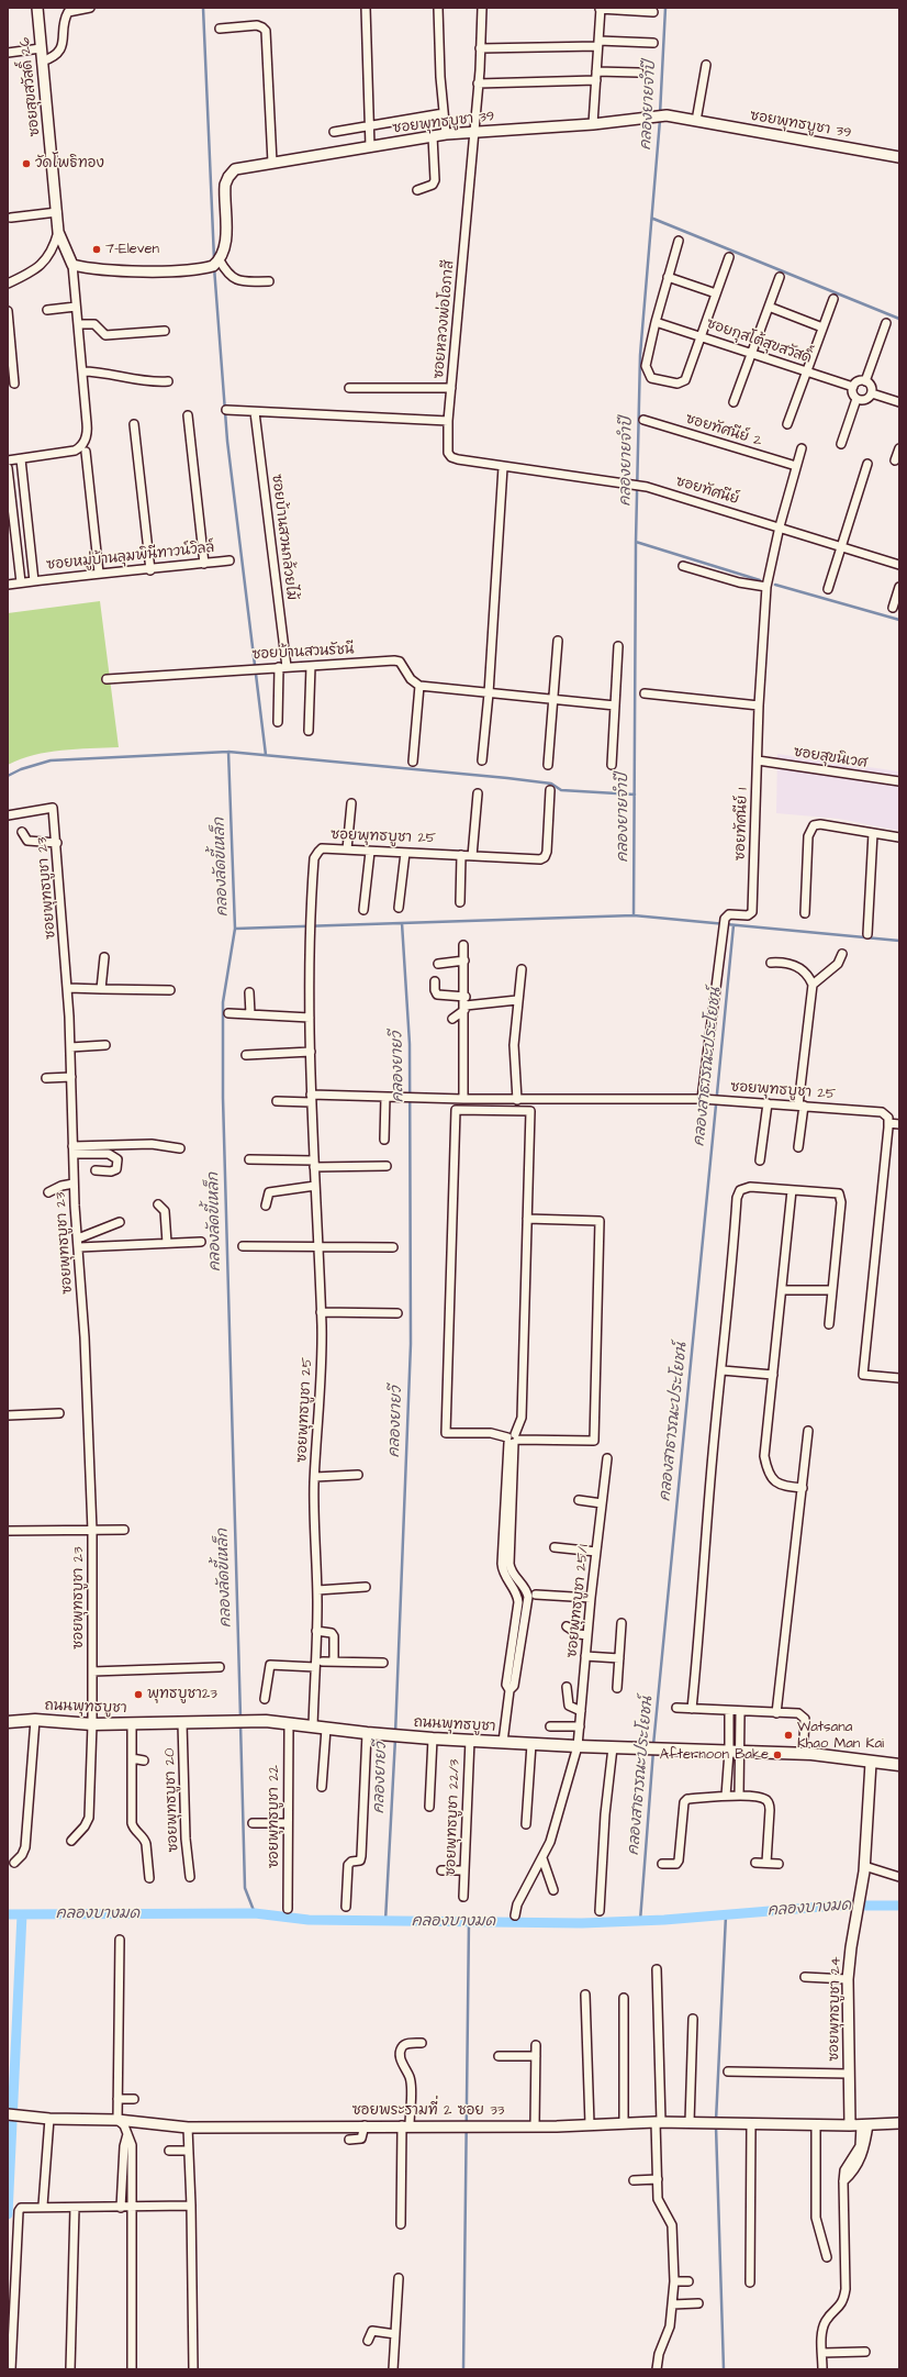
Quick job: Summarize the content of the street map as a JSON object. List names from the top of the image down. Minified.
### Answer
{"streets":{"main road":["ถนนพุทธบูชา"],"street":["ซอยสุขสวัสดิ์ 26","ซอยพุทธบูชา 39","ซอยหลวงพ่อโอภาสี","ซอยกุสโต้สุขสวัสดิ์","ซอยทัศนีย์ 2","ซอยทัศนีย์","ซอยบ้านสวนกล้วยไม้","ซอยหมู่บ้านลุมพินีทาวน์วิลล์","ซอยบ้านสวนรัชนี","ซอยสุขนิเวศ","ซอยทัศนีย์ 1","ซอยพุทธบูชา 25","ซอยพุทธบูชา 23","ซอยพุทธบูชา 25/1","ซอยพุทธบูชา 20","ซอยพุทธบูชา 22","ซอยพุทธบูชา 22/3","ซอยพุทธบูชา 24","ซอยพระรามที่ 2 ซอย 33"]},"crossings":[["ซอยพุทธบูชา 39","ซอยหลวงพ่อโอภาสี"],["ซอยหลวงพ่อโอภาสี","ซอยทัศนีย์"],["ซอยทัศนีย์","ซอยทัศนีย์ 1"],["ซอยบ้านสวนกล้วยไม้","ซอยบ้านสวนรัชนี"],["ซอยสุขนิเวศ","ซอยทัศนีย์ 1"],["ซอยทัศนีย์ 1","ซอยพุทธบูชา 25"],["ซอยพุทธบูชา 25","ถนนพุทธบูชา"],["ซอยพุทธบูชา 23","ถนนพุทธบูชา"],["ซอยพุทธบูชา 25/1","ถนนพุทธบูชา"],["ถนนพุทธบูชา","ซอยพุทธบูชา 20"],["ถนนพุทธบูชา","ซอยพุทธบูชา 22"],["ถนนพุทธบูชา","ซอยพุทธบูชา 22/3"],["ถนนพุทธบูชา","ซอยพุทธบูชา 24"],["ซอยพุทธบูชา 24","ซอยพระรามที่ 2 ซอย 33"]],"water":["คลองยายจำปี","คลองลัดขี้เหล็ก","คลองยายวี","คลองสาธารณะประโยชน์","คลองบางมด"],"places":["วัดโพธิทอง","7-Eleven","พุทธบูชา23","Watsana Khao Man Kai","Afternoon Bake"]}
